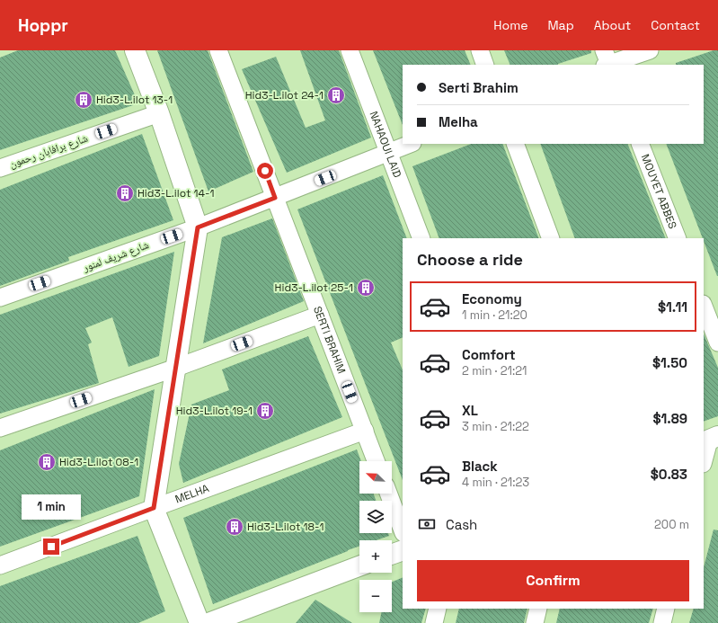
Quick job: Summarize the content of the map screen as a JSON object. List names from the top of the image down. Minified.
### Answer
{"streets":{"street":["NAHAOUI LAID","شارع برافابان رحمون","MOUYET ABBES","شارع شريف لمنور","SERTI BRAHIM","MELHA"]},"crossings":[["NAHAOUI LAID","شارع شريف لمنور"],["شارع شريف لمنور","SERTI BRAHIM"],["SERTI BRAHIM","MELHA"]],"places":{"building":["Hid3-L.ilot 24-1","Hid3-L.ilot 13-1","Hid3-L.ilot 14-1","Hid3-L.ilot 25-1","Hid3-L.ilot 19-1","Hid3-L.ilot 08-1","Hid3-L.ilot 18-1"]},"north":"top left","page":{"header":"Hoppr","nav":["Home","Map","About","Contact"],"banner":["Serti Brahim","Melha"],"heading":"Choose a ride","list":[{"name":"Economy","note":"1 min · 21:20","value":"$1.11"},{"name":"Comfort","note":"2 min · 21:21","value":"$1.50"},{"name":"XL","note":"3 min · 21:22","value":"$1.89"},{"name":"Black","note":"4 min · 21:23","value":"$0.83"}],"map_buttons":["+","−"],"bubble":"1 min","pay":["Cash","200 m"],"buttons":"Confirm"}}
